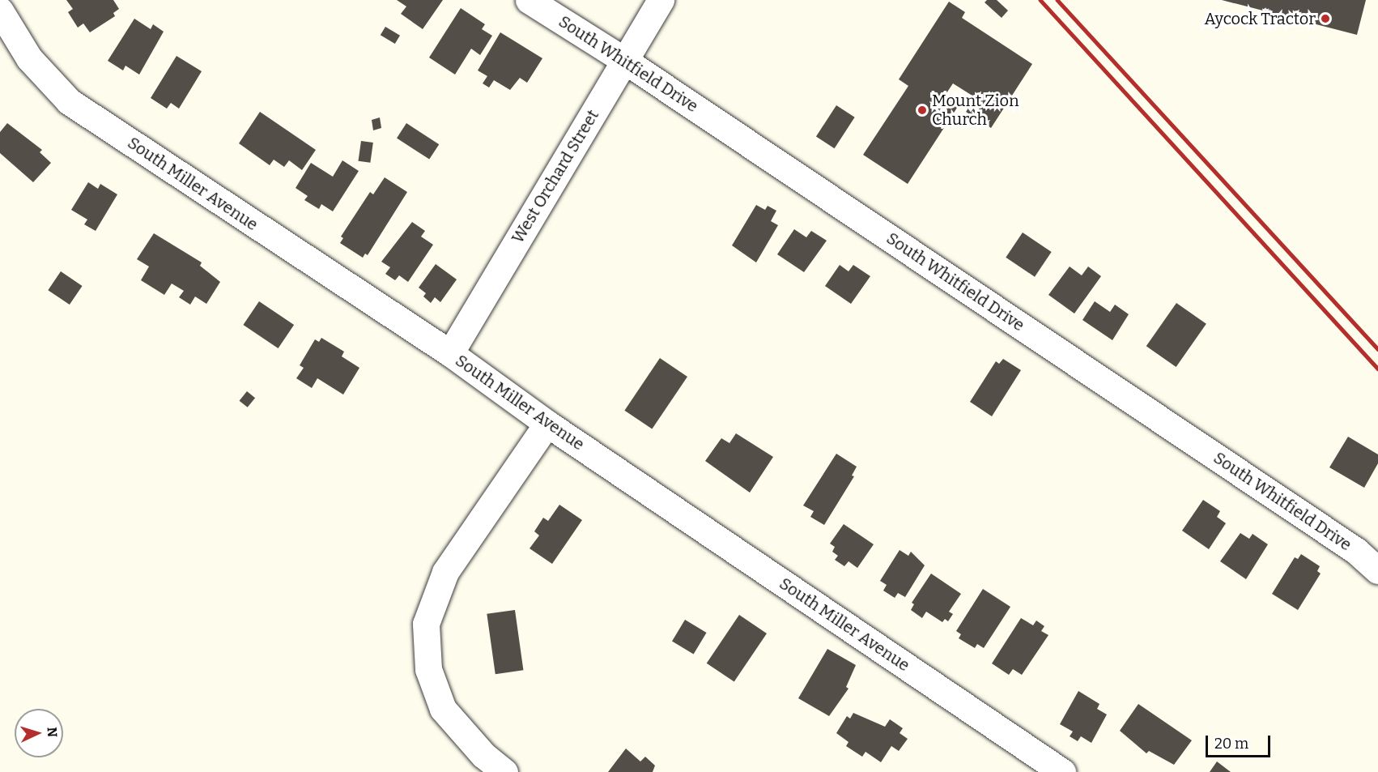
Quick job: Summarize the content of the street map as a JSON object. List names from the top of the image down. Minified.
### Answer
{"streets":{"street":["South Whitfield Drive","West Orchard Street","South Miller Avenue"]},"crossings":[["South Whitfield Drive","West Orchard Street"],["West Orchard Street","South Miller Avenue"]],"places":["Aycock Tractor","Mount Zion Church"],"scale_bar":"20 m","north":"right"}
